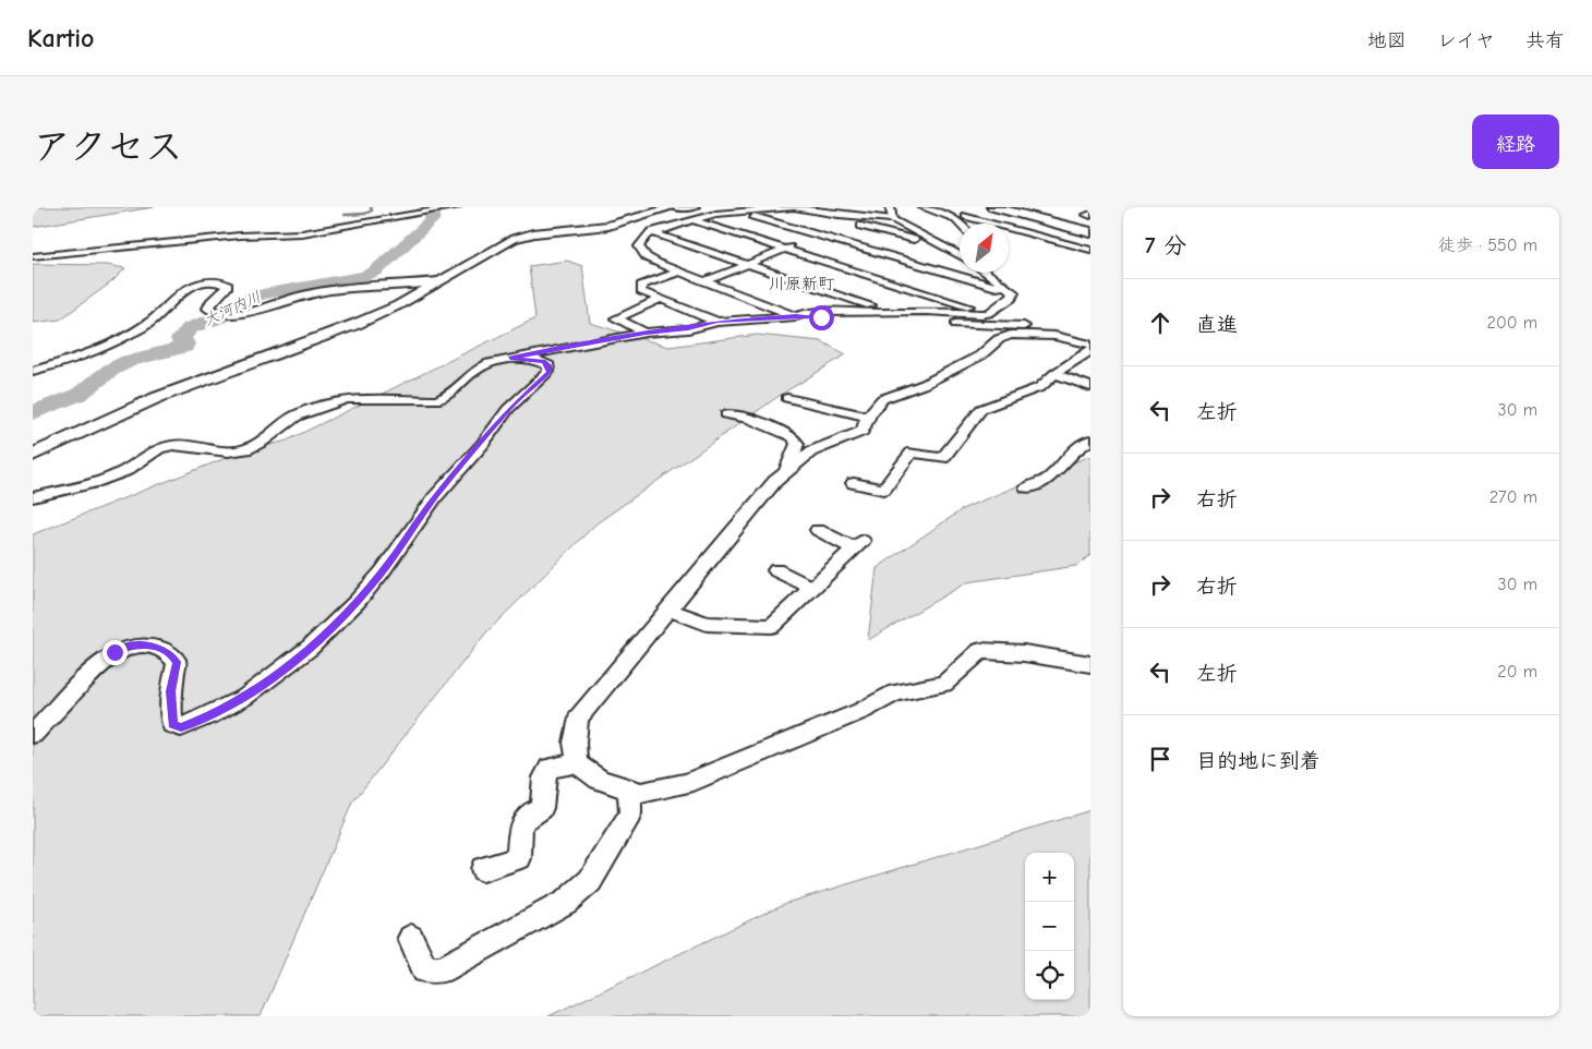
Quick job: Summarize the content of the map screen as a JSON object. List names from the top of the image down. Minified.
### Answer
{"districts":["川原新町"],"water":["大河内川"],"north":"top right","page":{"header":"Kartio","nav":["地図","レイヤ","共有"],"title":"アクセス","buttons":"経路","heading":["7 分","徒歩 · 550 m"],"list":[["直進","200 m"],["左折","30 m"],["右折","270 m"],["右折","30 m"],["左折","20 m"],"目的地に到着"],"map_buttons":["+","−"]}}
